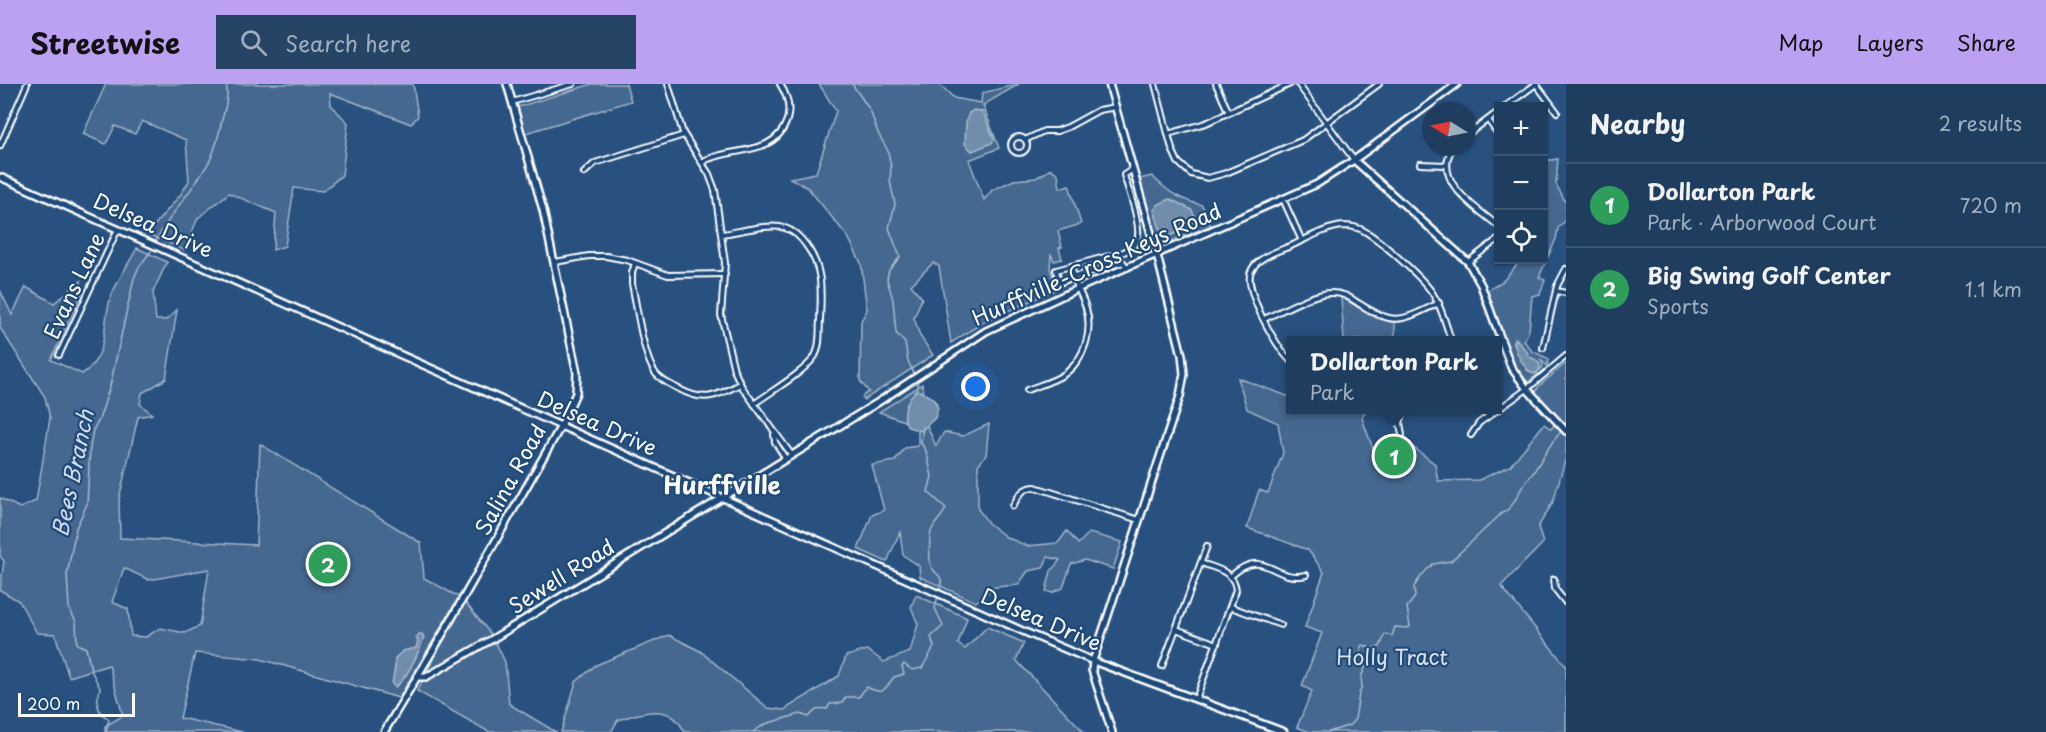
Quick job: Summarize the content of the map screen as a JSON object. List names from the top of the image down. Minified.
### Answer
{"streets":{"main road":["Delsea Drive","Hurffville-Cross Keys Road","Salina Road","Sewell Road"],"street":["Evans Lane"]},"crossings":[["Delsea Drive","Hurffville-Cross Keys Road"],["Delsea Drive","Evans Lane"],["Delsea Drive","Salina Road"],["Delsea Drive","Sewell Road"],["Hurffville-Cross Keys Road","Sewell Road"],["Salina Road","Sewell Road"]],"districts":["Hurffville"],"water":["Bees Branch"],"parks":["Holly Tract"],"scale_bar":"200 m","north":"left","page":{"header":"Streetwise","search":"Search here","nav":["Map","Layers","Share"],"heading":["Nearby","2 results"],"map_buttons":["+","−"],"list":[{"mark":"1","name":"Dollarton Park","note":"Park · Arborwood Court","value":"720 m"},{"mark":"2","name":"Big Swing Golf Center","note":"Sports","value":"1.1 km"}],"popup":["Dollarton Park","Park"],"pins":["1","2"],"scale":"200 m"}}
